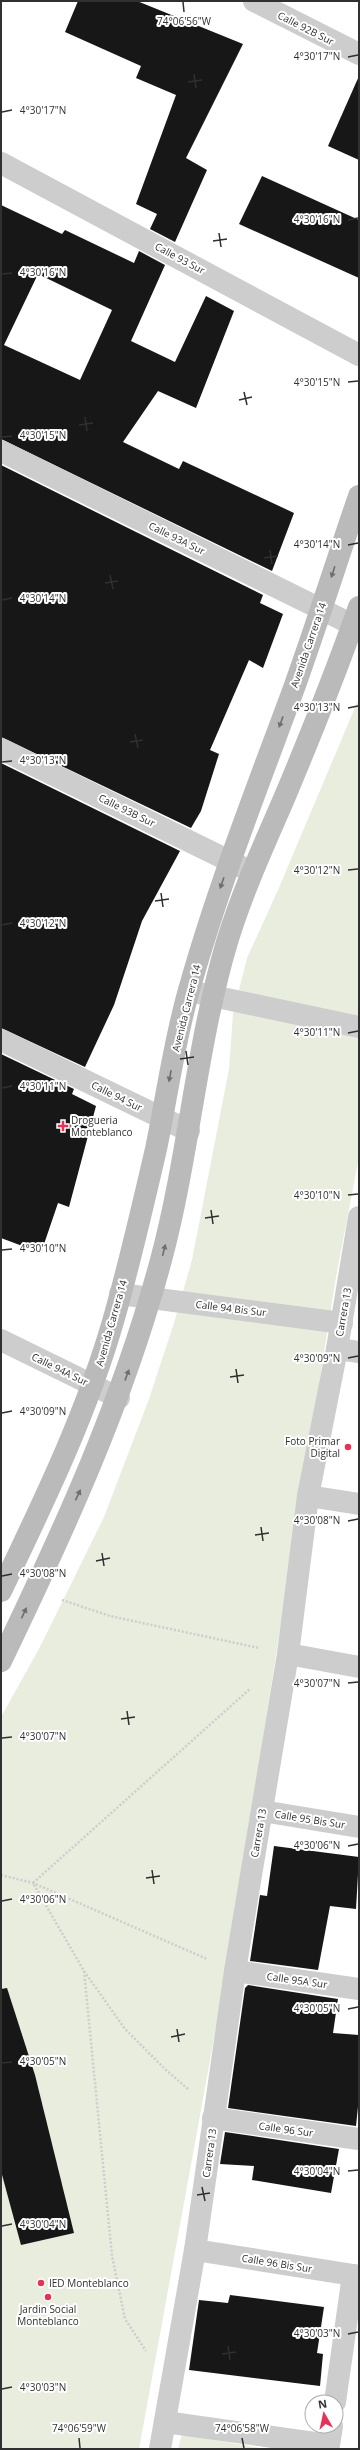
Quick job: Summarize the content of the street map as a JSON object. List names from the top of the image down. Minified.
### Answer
{"streets":{"main road":["Avenida Carrera 14"],"street":["Calle 92B Sur","Calle 93 Sur","Calle 93A Sur","Calle 93B Sur","Calle 94 Sur","Calle 94 Bis Sur","Carrera 13","Calle 94A Sur","Calle 95 Bis Sur","Calle 95A Sur","Calle 96 Sur","Calle 96 Bis Sur"]},"crossings":[["Calle 93A Sur","Avenida Carrera 14"],["Avenida Carrera 14","Calle 93B Sur"],["Avenida Carrera 14","Calle 94 Sur"],["Avenida Carrera 14","Calle 94 Bis Sur"],["Avenida Carrera 14","Calle 94A Sur"],["Calle 94 Bis Sur","Carrera 13"],["Carrera 13","Calle 95 Bis Sur"],["Carrera 13","Calle 95A Sur"],["Carrera 13","Calle 96 Sur"],["Carrera 13","Calle 96 Bis Sur"]],"places":{"health":["Drogueria Monteblanco"],"other":["Foto Primar Digital","IED Monteblanco","Jardin Social Monteblanco"]},"north":"top","coordinates":["74°06'56\"W","4°30'17\"N","4°30'16\"N","4°30'15\"N","4°30'14\"N","4°30'13\"N","4°30'12\"N","4°30'11\"N","4°30'10\"N","4°30'09\"N","4°30'08\"N","4°30'07\"N","4°30'06\"N","4°30'05\"N","4°30'04\"N","4°30'03\"N","74°06'59\"W","74°06'58\"W"]}
